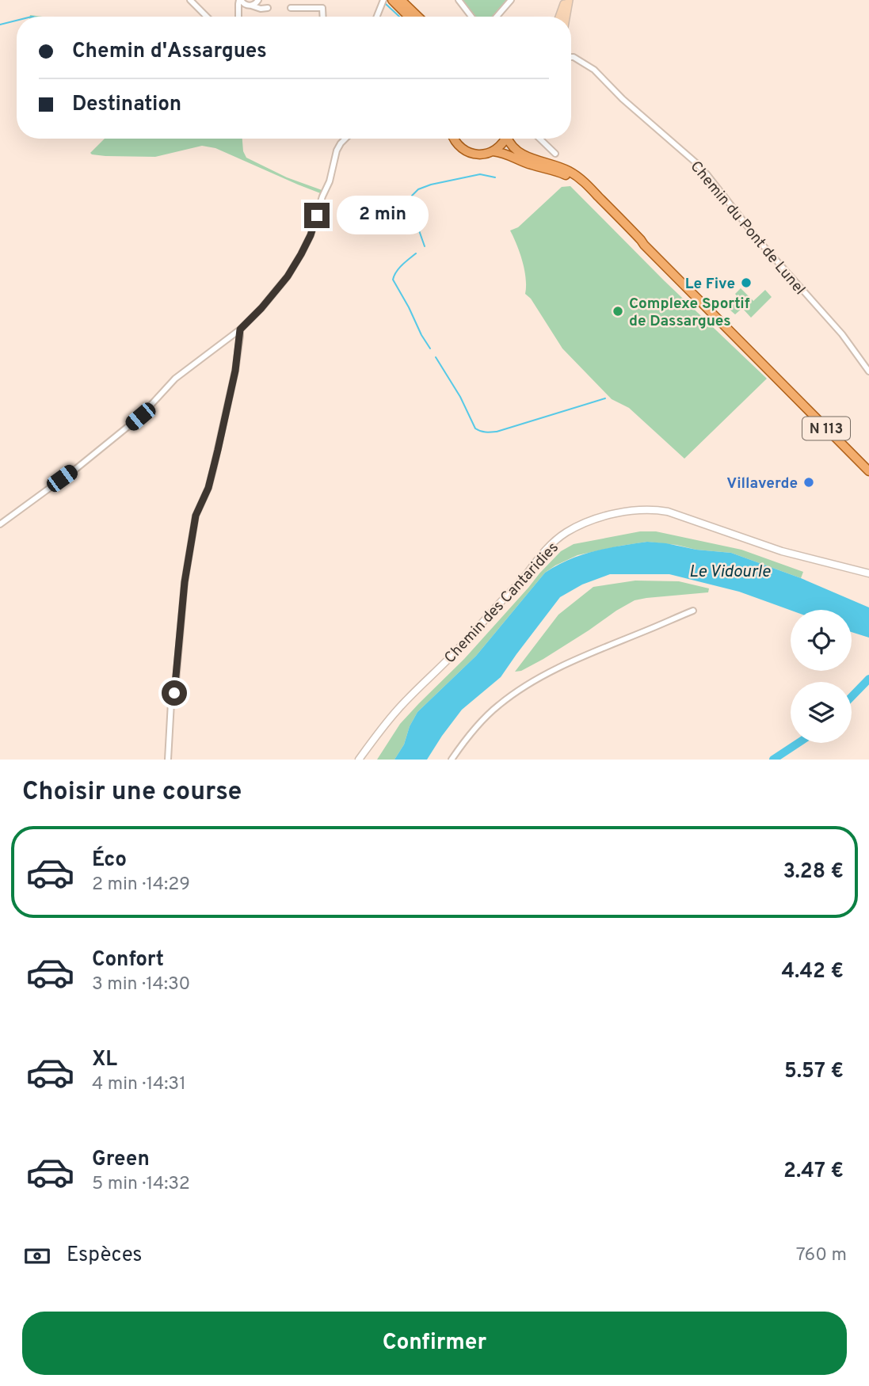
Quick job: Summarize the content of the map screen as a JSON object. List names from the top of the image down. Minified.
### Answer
{"streets":{"main road":["N 113"],"street":["Chemin du Pont de Lunel","Chemin des Cantaridies"]},"water":["Le Vidourle"],"places":["Le Five","Complexe Sportif de Dassargues","Villaverde"],"page":{"banner":["Chemin d'Assargues","Destination"],"bubble":"2 min","heading":"Choisir une course","list":[{"name":"Éco","note":"2 min · 14:29","value":"3.28 €"},{"name":"Confort","note":"3 min · 14:30","value":"4.42 €"},{"name":"XL","note":"4 min · 14:31","value":"5.57 €"},{"name":"Green","note":"5 min · 14:32","value":"2.47 €"}],"pay":["Espèces","760 m"],"buttons":"Confirmer"}}
